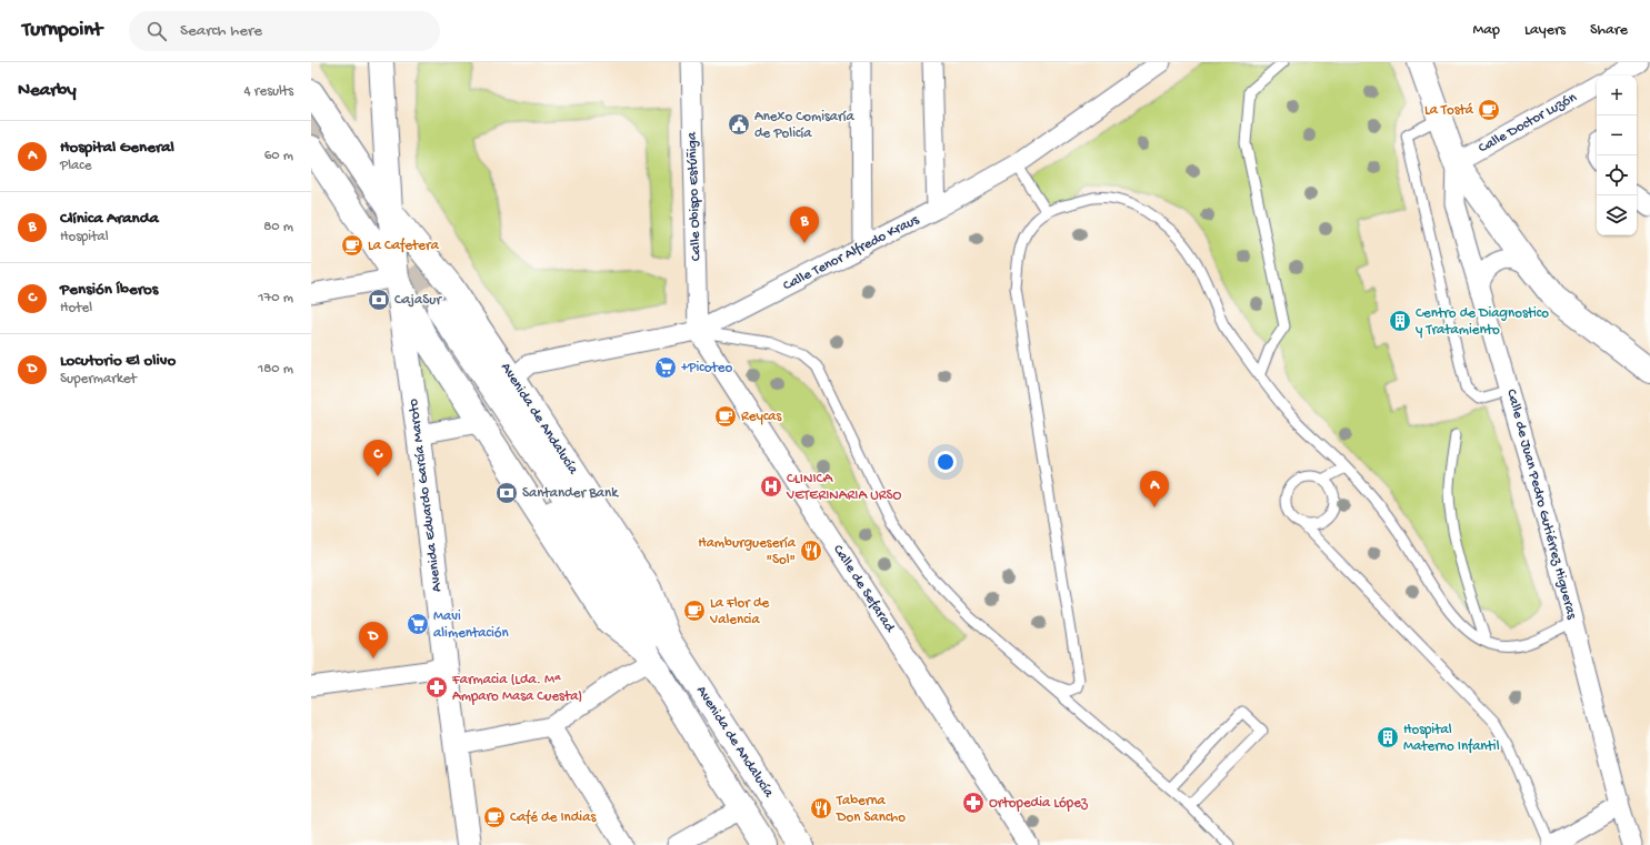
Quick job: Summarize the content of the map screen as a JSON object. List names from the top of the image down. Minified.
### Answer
{"streets":{"street":["Calle Doctor Luzón","Calle Obispo Estúñiga","Calle Tenor Alfredo Kraus","Avenida de Andalucía","Avenida Eduardo García Maroto","Calle de Juan Pedro Gutiérrez Higueras","Calle de Sefarad"]},"crossings":[["Calle Doctor Luzón","Calle de Juan Pedro Gutiérrez Higueras"],["Calle Obispo Estúñiga","Calle Tenor Alfredo Kraus"],["Calle Obispo Estúñiga","Calle de Sefarad"],["Calle Tenor Alfredo Kraus","Avenida de Andalucía"],["Calle Tenor Alfredo Kraus","Calle de Sefarad"],["Avenida de Andalucía","Avenida Eduardo García Maroto"]],"places":{"cafe":["La Tostá","La Cafetera","Reycas","La Flor de Valencia","Café de Indias"],"public building":["Anexo Comisaría de Policía"],"bank":["CajaSur","Santander Bank"],"building":["Centro de Diagnostico y Tratamiento","Hospital Materno Infantil"],"supermarket":["+Picoteo","Mavi alimentación"],"hospital":["CLINICA VETERINARIA URSO"],"restaurant":["Hamburguesería \"Sol\"","Taberna Don Sancho"],"pharmacy":["Farmacia (Lda. Mª Amparo Masa Cuesta)","Ortopedia López"]},"page":{"header":"Turnpoint","search":"Search here","nav":["Map","Layers","Share"],"heading":["Nearby","4 results"],"map_buttons":["+","−"],"list":[{"mark":"A","name":"Hospital General","note":"Place","value":"60 m"},{"mark":"B","name":"Clínica Aranda","note":"Hospital","value":"80 m"},{"mark":"C","name":"Pensión Íberos","note":"Hotel","value":"170 m"},{"mark":"D","name":"Locutorio El olivo","note":"Supermarket","value":"180 m"}],"pins":["B","C","A","D"]}}
